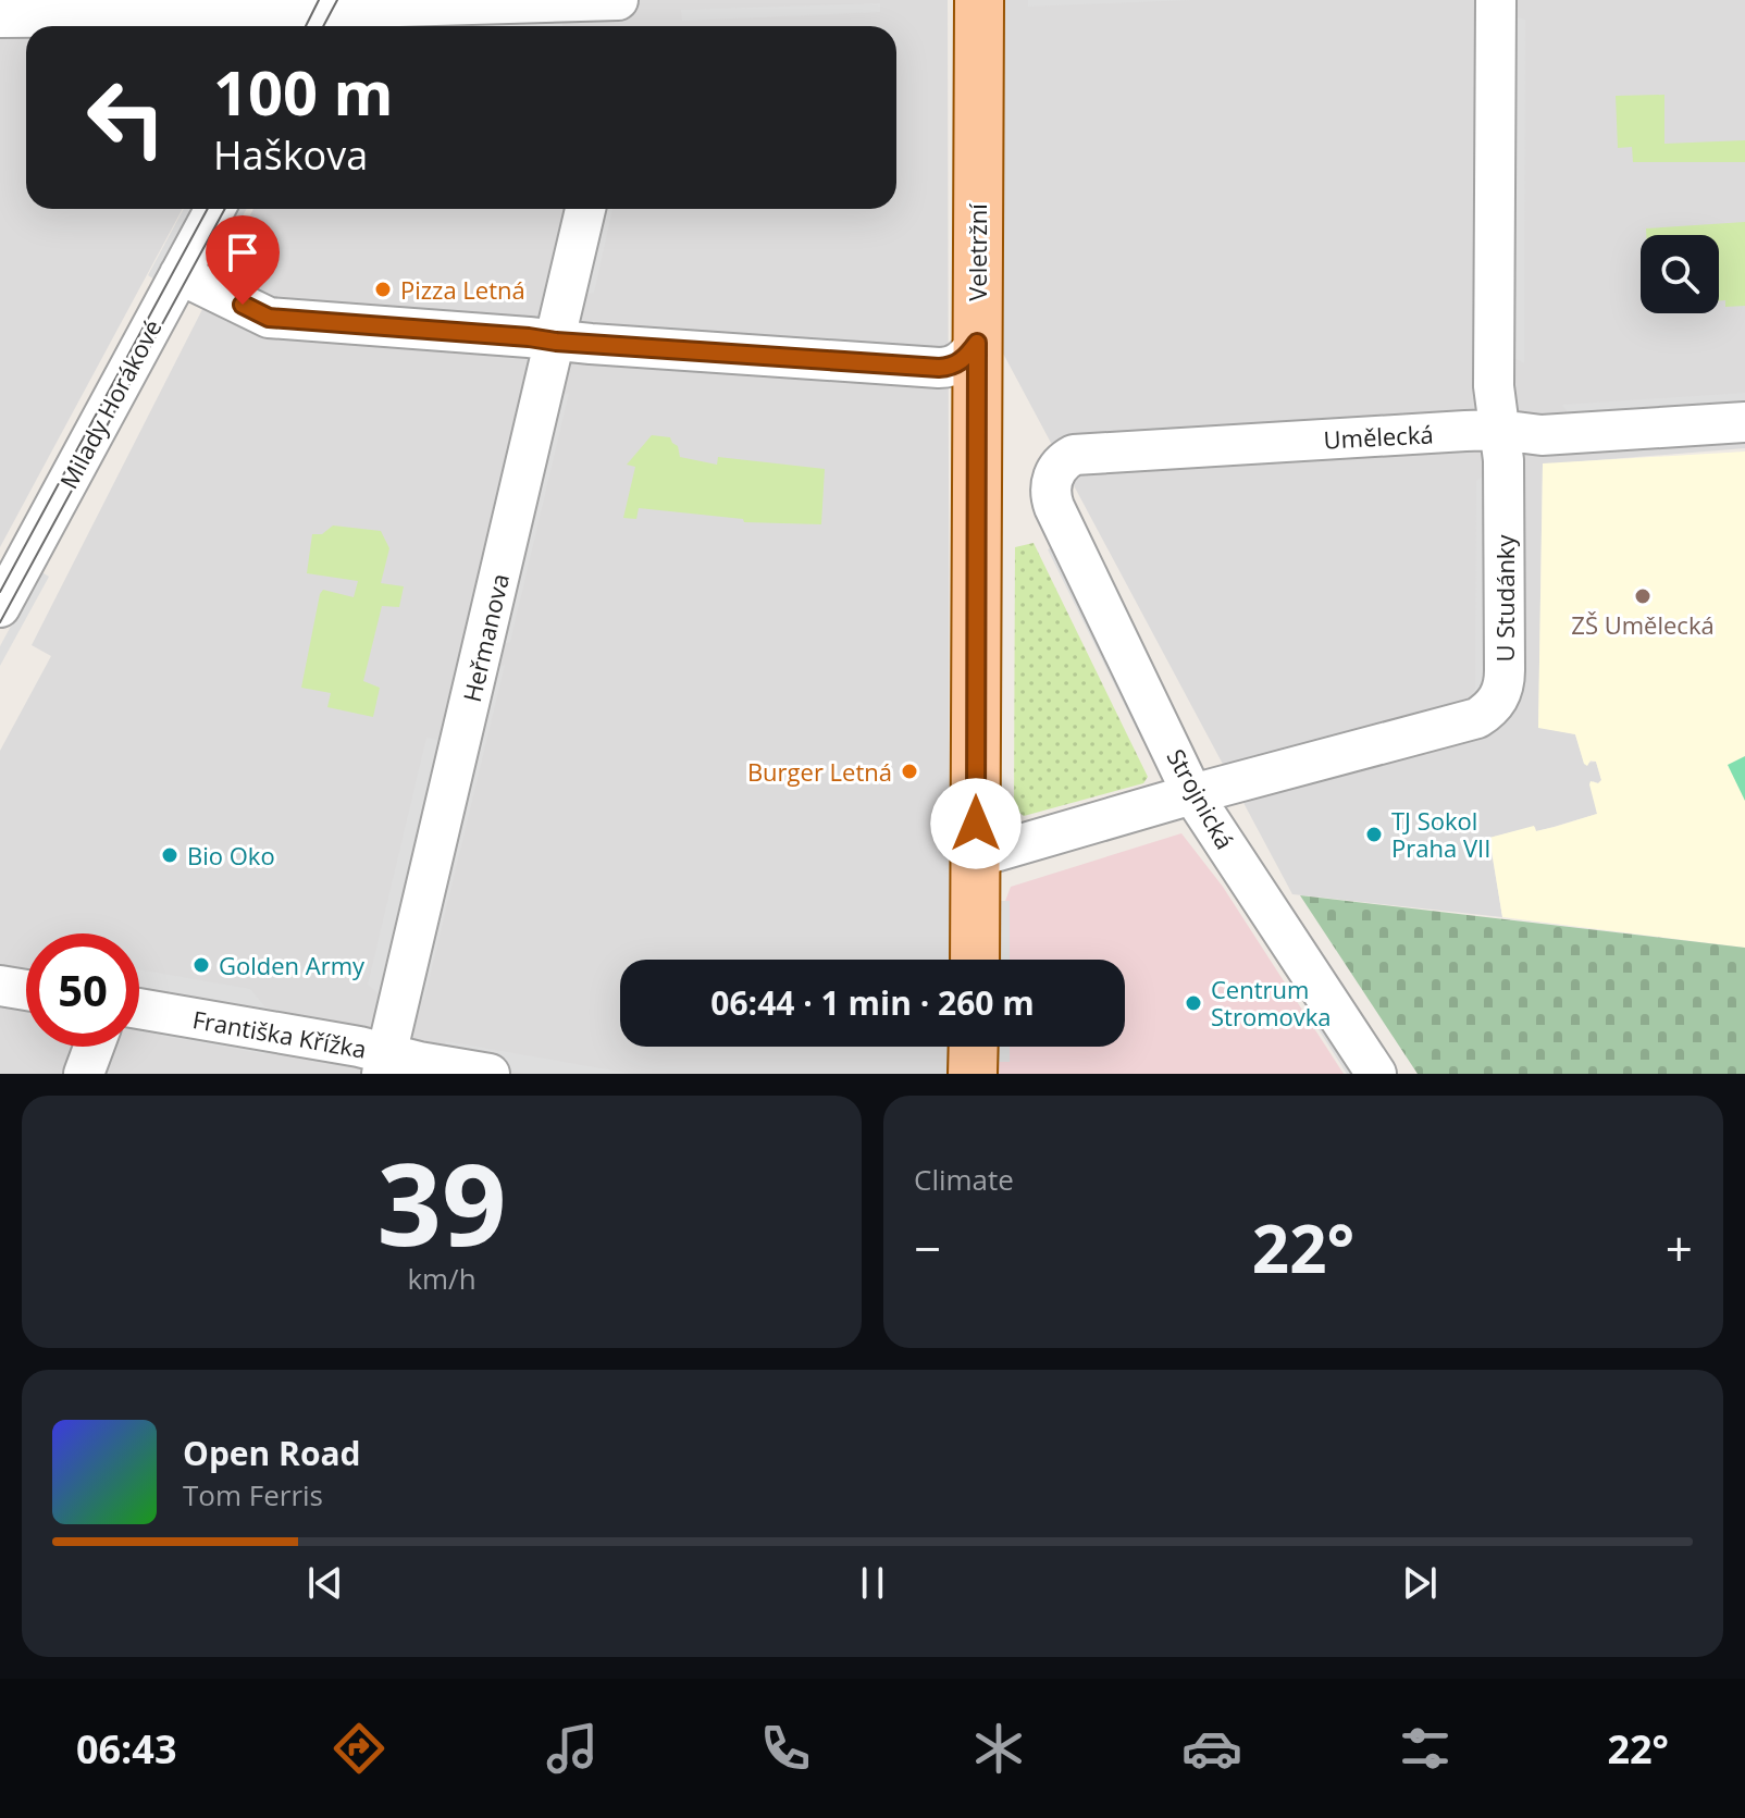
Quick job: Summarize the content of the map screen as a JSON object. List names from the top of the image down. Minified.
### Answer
{"streets":{"main road":["Veletržní"],"street":["Milady Horákové","Umělecká","U Studánky","Heřmanova","Strojnická","Františka Křížka"]},"crossings":[["Veletržní","U Studánky"],["Umělecká","U Studánky"],["Umělecká","Strojnická"],["U Studánky","Strojnická"],["Heřmanova","Františka Křížka"]],"places":["Pizza Letná","ZŠ Umělecká","Burger Letná","TJ Sokol Praha VII","Bio Oko","Golden Army","Centrum Stromovka"],"page":{"turn":["100 m","Haškova"],"limit":"50","trip":"06:44 · 1 min · 260 m","tile":[["39","km/h"],"Climate"],"heat":["−","22°","+"],"song":["Open Road","Tom Ferris"],"tabs":["06:43","22°"]}}
